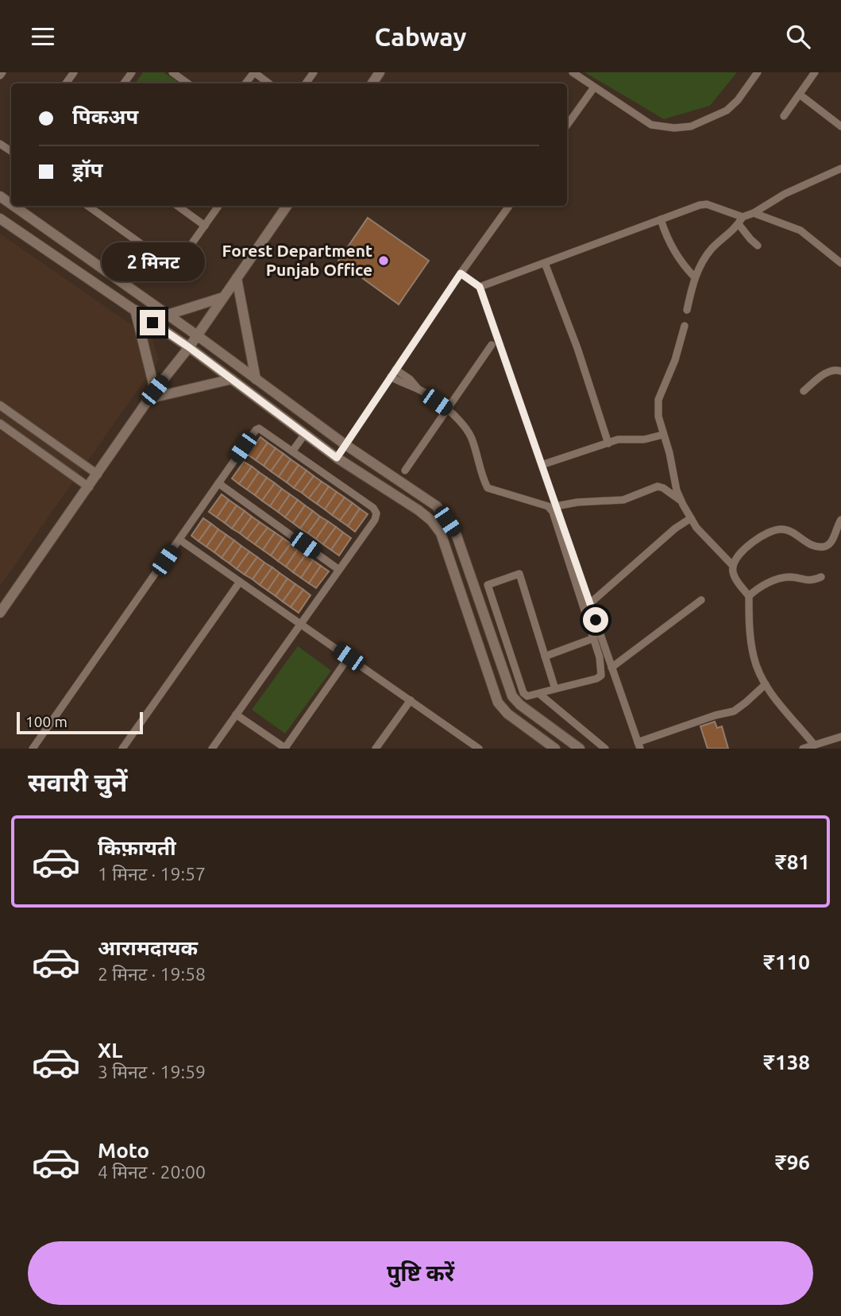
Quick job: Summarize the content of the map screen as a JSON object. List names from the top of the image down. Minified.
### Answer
{"places":["Forest Department Punjab Office"],"scale_bar":"100 m","page":{"header":"Cabway","banner":["पिकअप","ड्रॉप"],"bubble":"2 मिनट","scale":"100 m","heading":"सवारी चुनें","list":[{"name":"किफ़ायती","note":"1 मिनट · 19:57","value":"₹81"},{"name":"आरामदायक","note":"2 मिनट · 19:58","value":"₹110"},{"name":"XL","note":"3 मिनट · 19:59","value":"₹138"},{"name":"Moto","note":"4 मिनट · 20:00","value":"₹96"}],"buttons":"पुष्टि करें"}}
